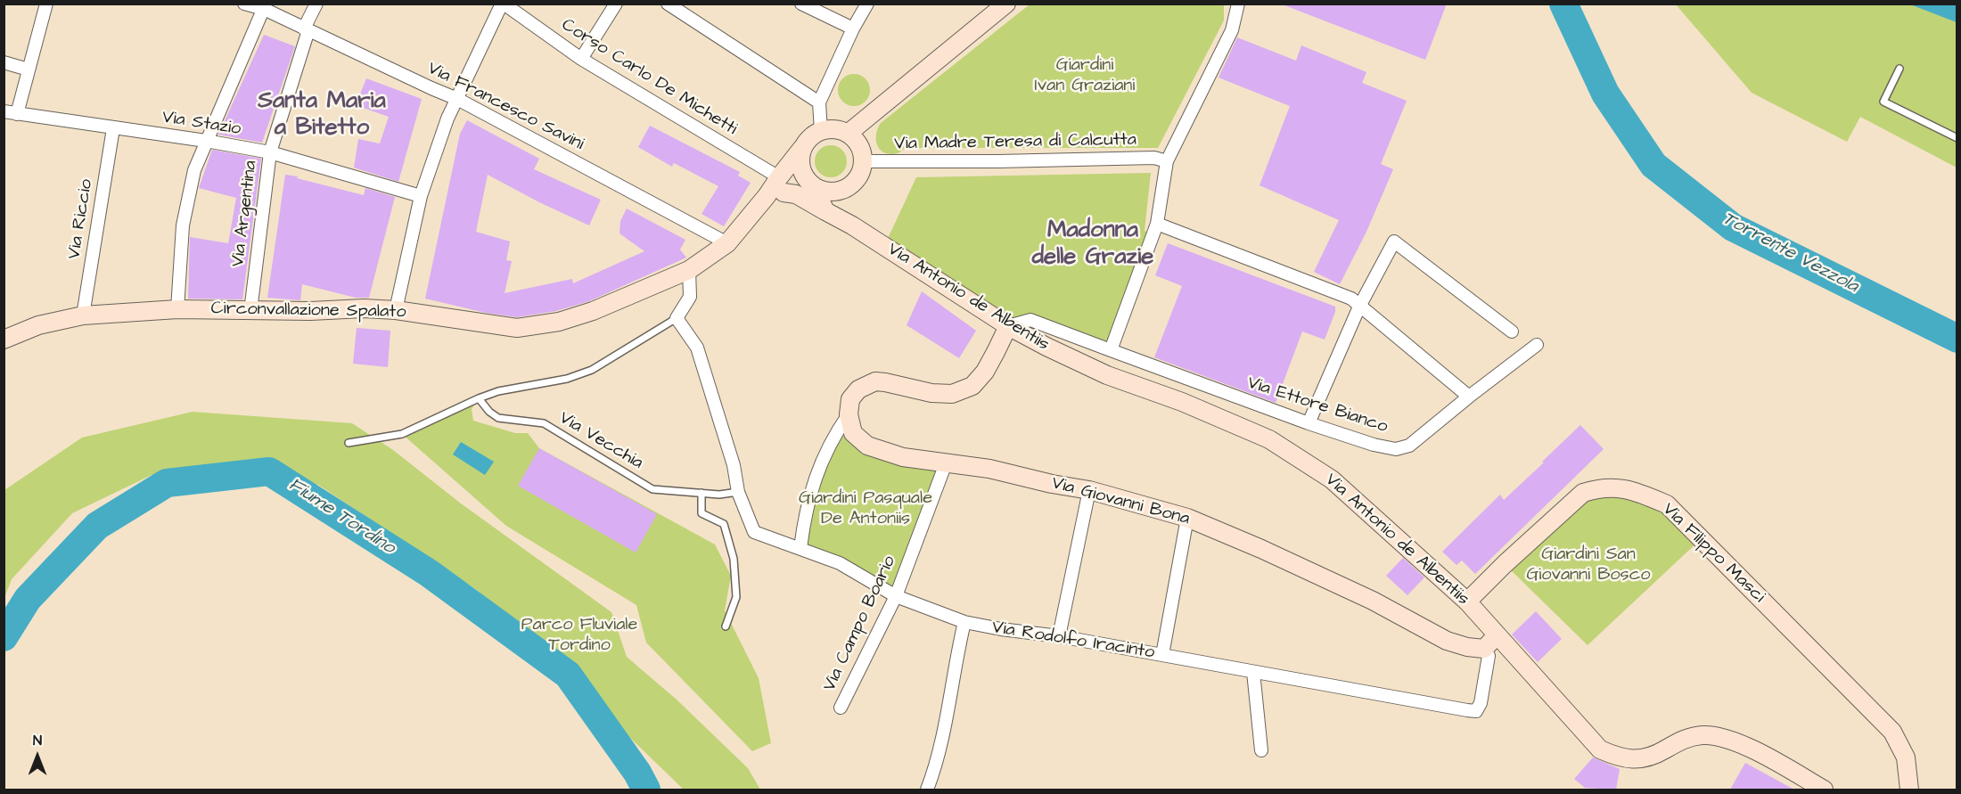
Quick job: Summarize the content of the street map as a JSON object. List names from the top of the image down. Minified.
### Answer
{"streets":{"main road":["Via Antonio de Albentiis","Circonvallazione Spalato","Via Giovanni Bona","Via Filippo Masci"],"street":["Corso Carlo De Michetti","Via Francesco Savini","Via Stazio","Via Madre Teresa di Calcutta","Via Argentina","Via Riccio","Via Ettore Bianco","Via Campo Boario","Via Rodolfo Iracinto"],"lane":["Via Vecchia"]},"crossings":[["Corso Carlo De Michetti","Via Antonio de Albentiis"],["Corso Carlo De Michetti","Circonvallazione Spalato"],["Via Francesco Savini","Via Argentina"],["Via Francesco Savini","Circonvallazione Spalato"],["Via Stazio","Via Argentina"],["Via Stazio","Via Riccio"],["Via Madre Teresa di Calcutta","Circonvallazione Spalato"],["Via Argentina","Circonvallazione Spalato"],["Via Riccio","Circonvallazione Spalato"],["Via Antonio de Albentiis","Circonvallazione Spalato"],["Via Antonio de Albentiis","Via Ettore Bianco"],["Via Antonio de Albentiis","Via Filippo Masci"],["Via Vecchia","Via Rodolfo Iracinto"],["Via Giovanni Bona","Via Campo Boario"],["Via Giovanni Bona","Via Rodolfo Iracinto"],["Via Campo Boario","Via Rodolfo Iracinto"]],"districts":["Santa Maria a Bitetto","Madonna delle Grazie"],"water":["Torrente Vezzola","Fiume Tordino"],"parks":["Giardini Ivan Graziani","Giardini Pasquale De Antoniis","Giardini San Giovanni Bosco","Parco Fluviale Tordino"],"north":"top"}
